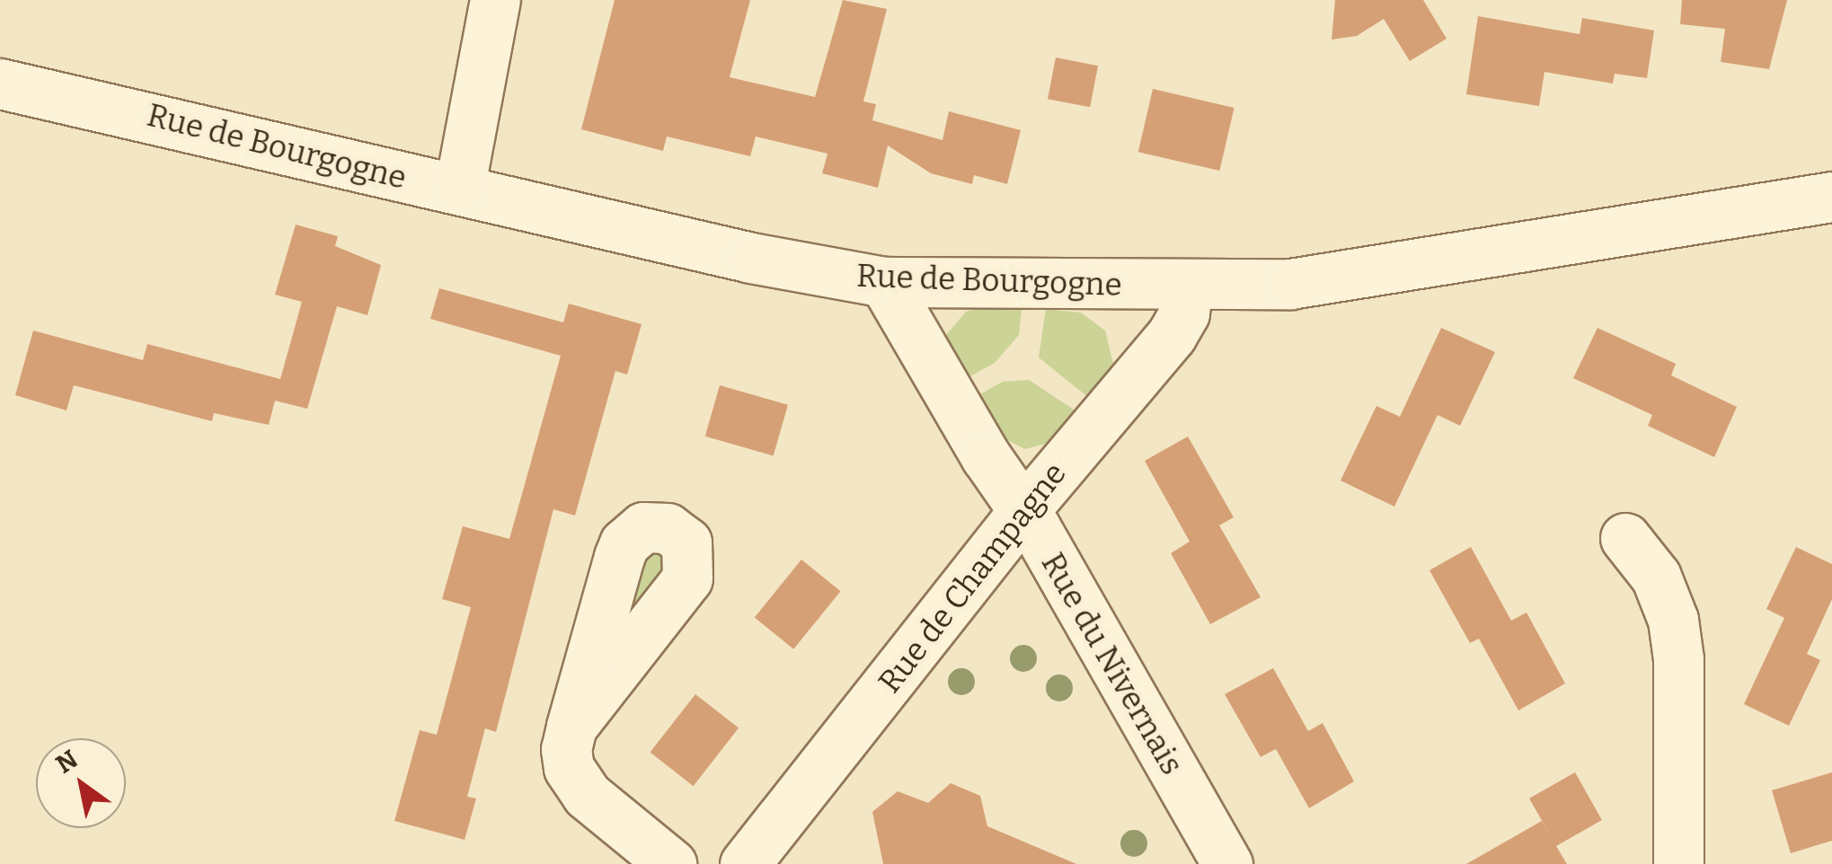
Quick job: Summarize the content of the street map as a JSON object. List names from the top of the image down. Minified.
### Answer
{"streets":{"street":["Rue de Bourgogne","Rue de Champagne","Rue du Nivernais"]},"crossings":[["Rue de Bourgogne","Rue de Champagne"],["Rue de Bourgogne","Rue du Nivernais"],["Rue de Champagne","Rue du Nivernais"]],"north":"top left"}
